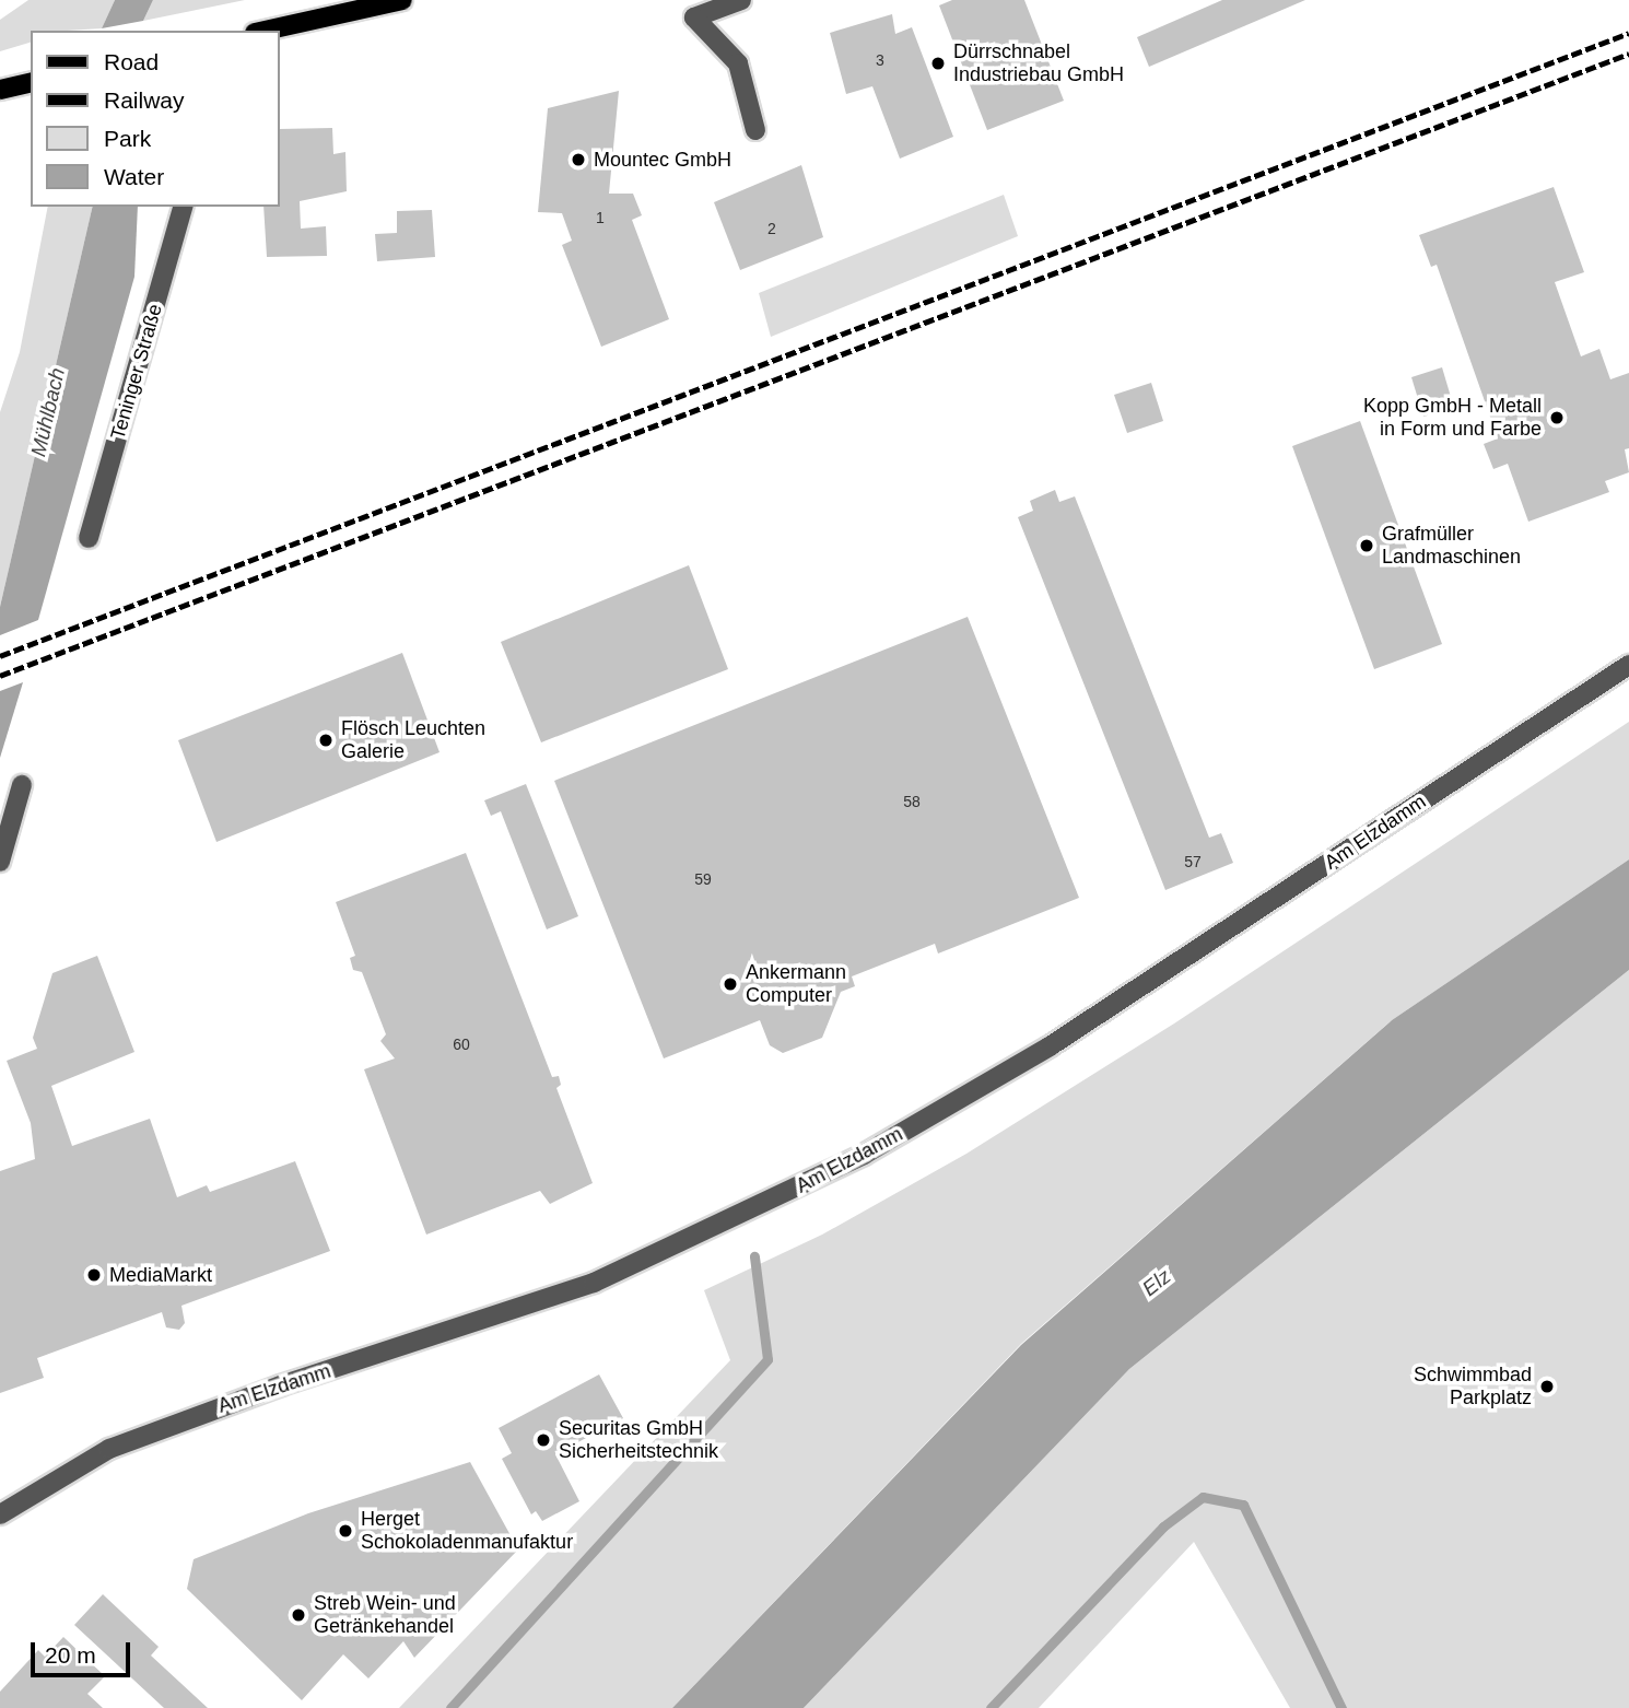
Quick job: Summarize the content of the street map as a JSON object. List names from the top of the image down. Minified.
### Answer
{"streets":{"street":["Teninger Straße","Am Elzdamm"]},"water":["Mühlbach","Elz"],"places":["Dürrschnabel Industriebau GmbH","Mountec GmbH","Kopp GmbH - Metall in Form und Farbe","Grafmüller Landmaschinen","Flösch Leuchten Galerie","Ankermann Computer","MediaMarkt","Schwimmbad Parkplatz","Securitas GmbH Sicherheitstechnik","Herget Schokoladenmanufaktur","Streb Wein- und Getränkehandel"],"house_numbers":["3","1","2","58","57","59","60"],"legend":["Road","Railway","Park","Water"],"scale_bar":"20 m"}
